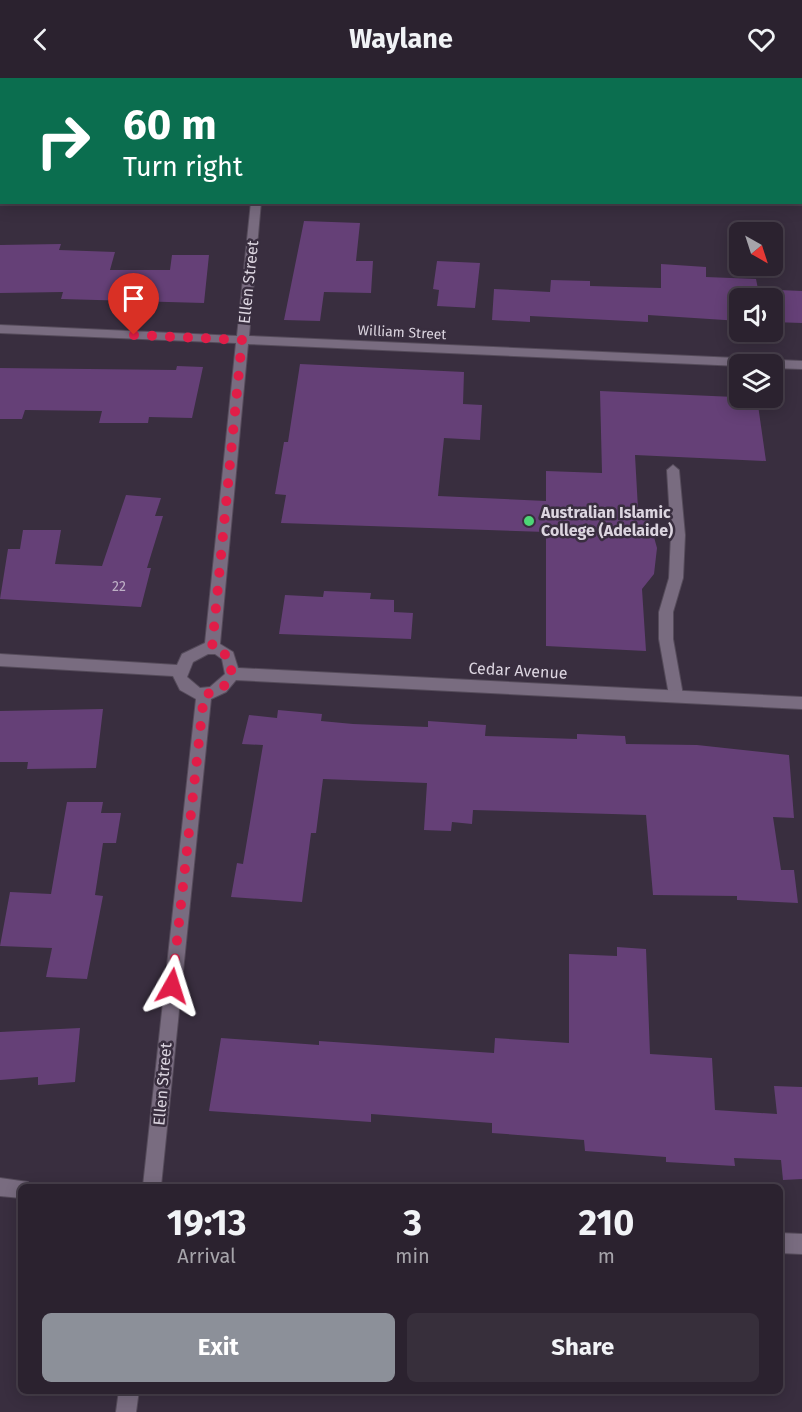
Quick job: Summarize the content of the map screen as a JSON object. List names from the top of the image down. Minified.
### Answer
{"streets":{"street":["Ellen Street","William Street","Cedar Avenue"]},"crossings":[["Ellen Street","William Street"],["Ellen Street","Cedar Avenue"]],"places":["Australian Islamic College (Adelaide)"],"house_numbers":["22"],"north":"bottom right","page":{"header":"Waylane","turn":["60 m","Turn right"],"eta":["19:13","Arrival","3","min","210","m"],"buttons":["Exit","Share"]}}
